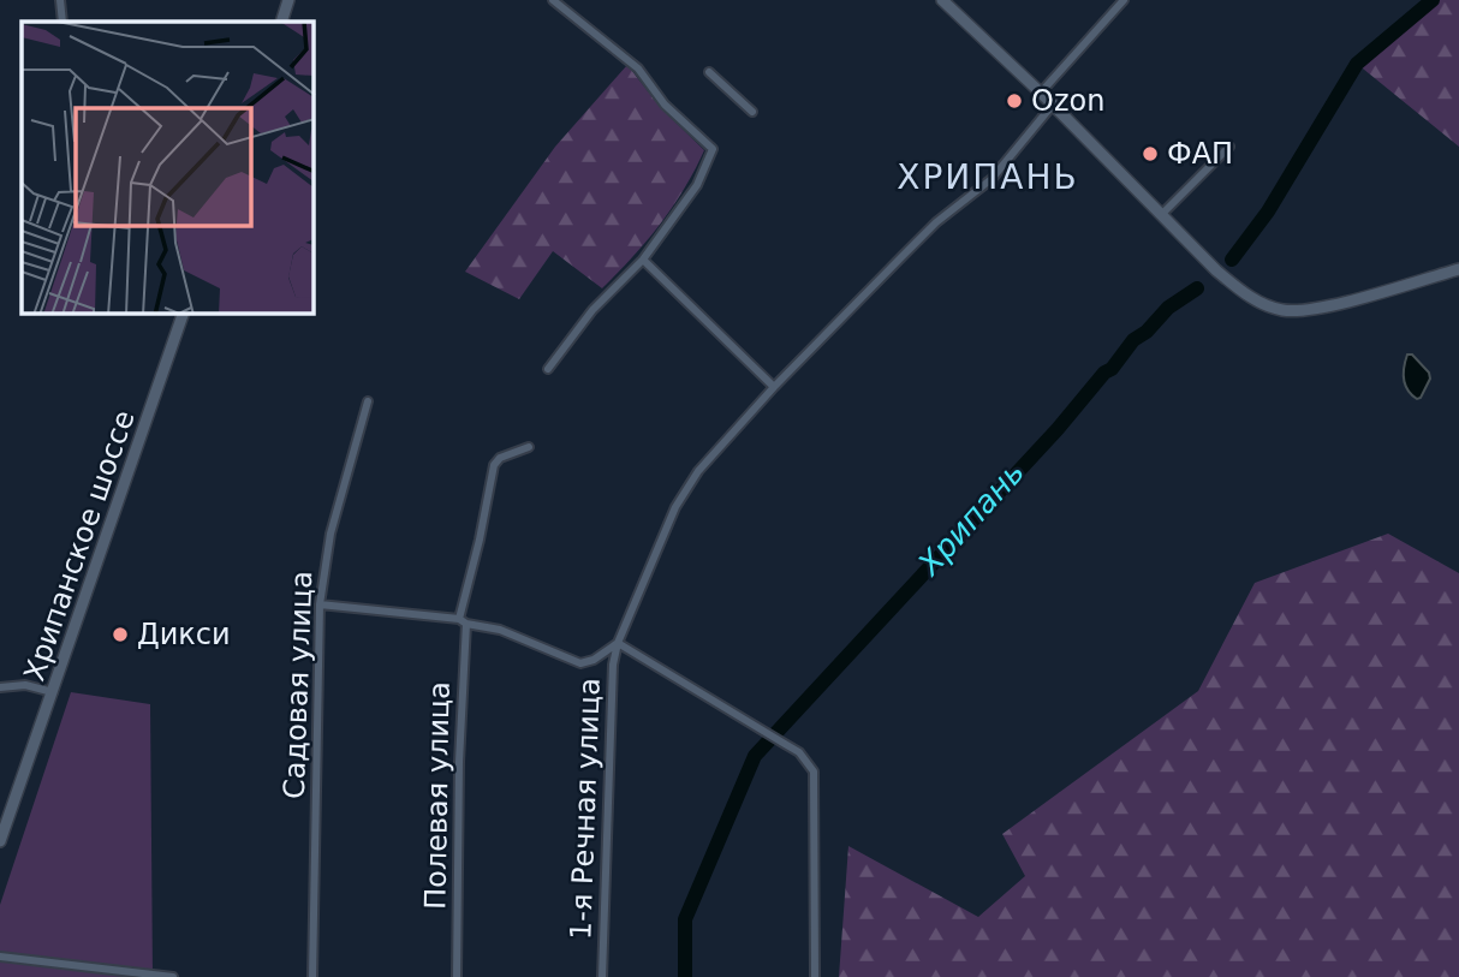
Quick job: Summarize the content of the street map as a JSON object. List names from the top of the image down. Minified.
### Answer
{"streets":{"main road":["Хрипанское шоссе"],"street":["Садовая улица","Полевая улица","1-я Речная улица"]},"districts":["ХРИПАНЬ"],"water":["Хрипань"],"places":["Ozon","ФАП","Дикси"]}
